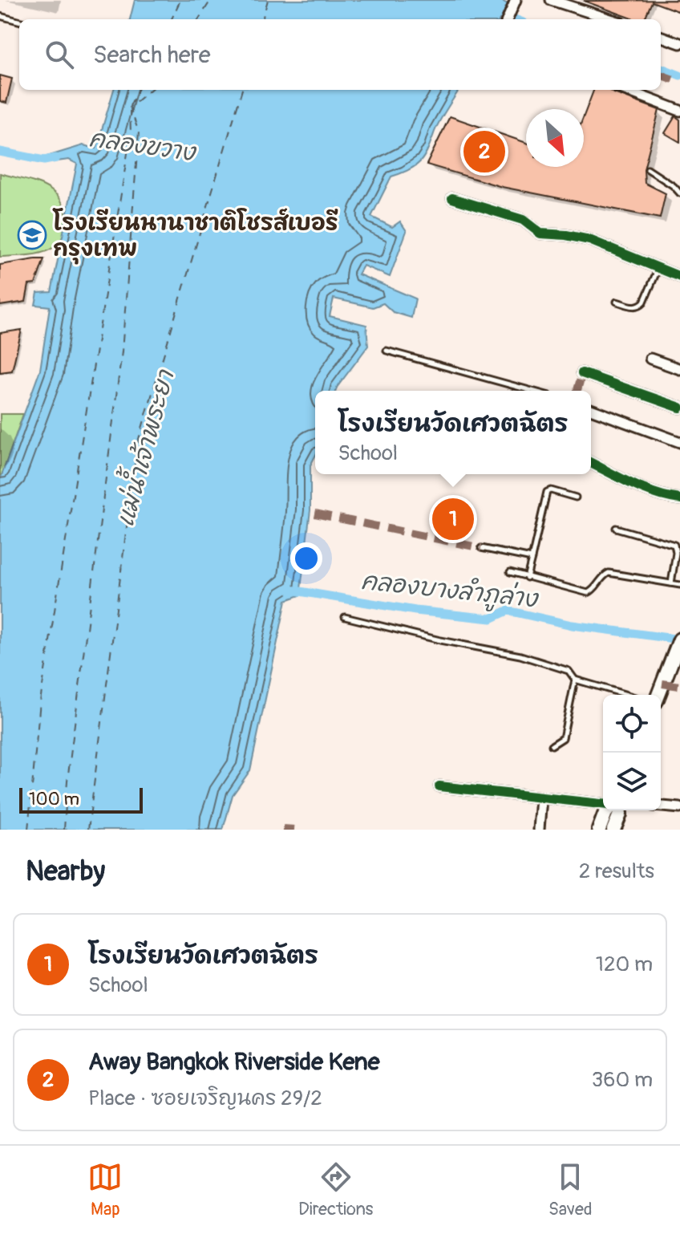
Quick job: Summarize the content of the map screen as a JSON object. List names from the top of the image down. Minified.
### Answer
{"water":["คลองขวาง","แม่น้ำเจ้าพระยา","คลองบางลำภูล่าง"],"places":{"school or university":["โรงเรียนนานาชาติโชรส์เบอรี กรุงเทพ"]},"scale_bar":"100 m","north":"bottom right","page":{"search":"Search here","pins":["2","1"],"popup":["โรงเรียนวัดเศวตฉัตร","School"],"scale":"100 m","heading":["Nearby","2 results"],"list":[{"mark":"1","name":"โรงเรียนวัดเศวตฉัตร","note":"School","value":"120 m"},{"mark":"2","name":"Away Bangkok Riverside Kene","note":"Place · ซอยเจริญนคร 29/2","value":"360 m"}],"nav":["Map","Directions","Saved"]}}
